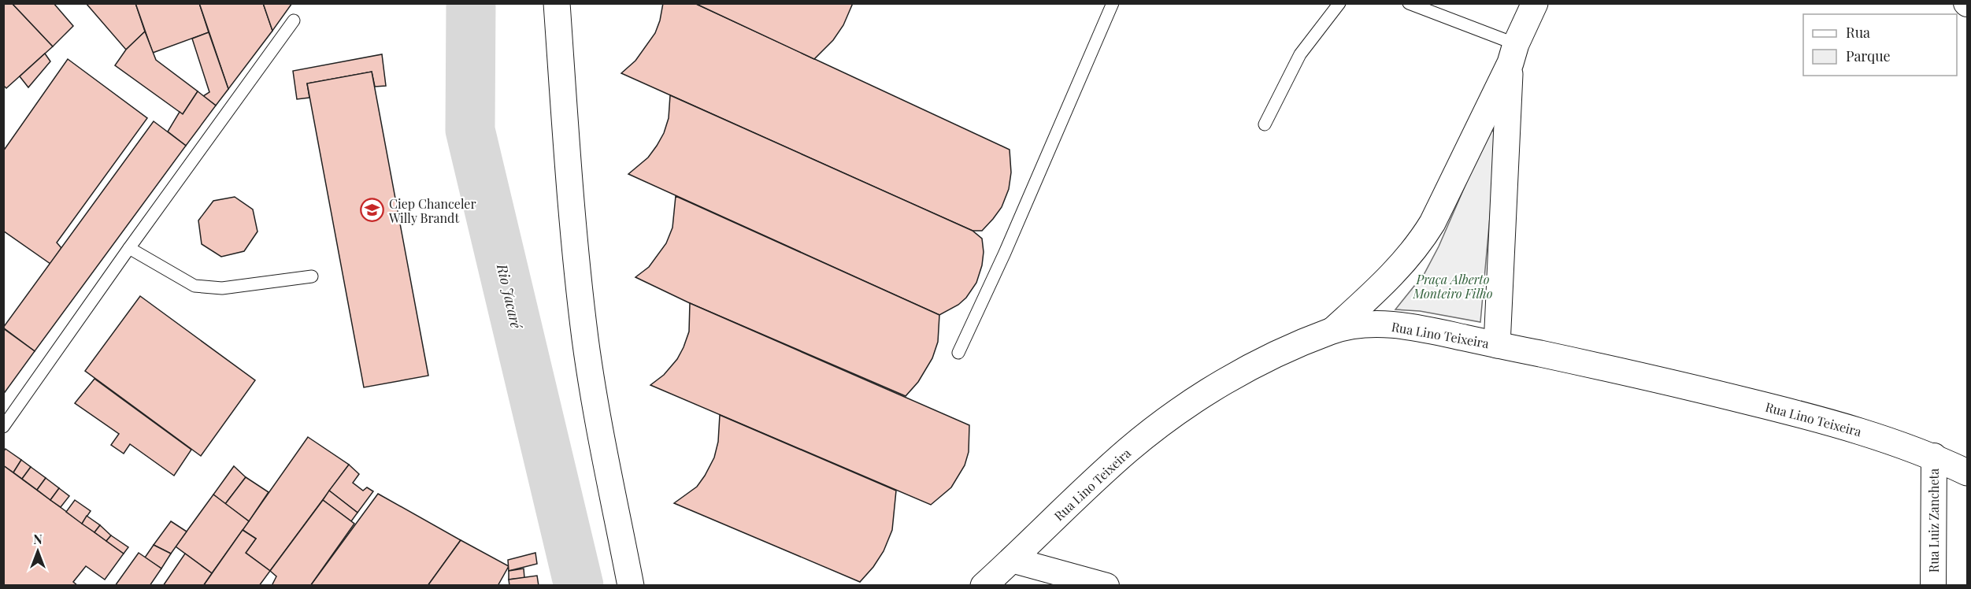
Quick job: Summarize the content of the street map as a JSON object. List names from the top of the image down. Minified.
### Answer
{"streets":{"main road":["Rua Lino Teixeira"],"street":["Rua Luiz Zancheta"]},"crossings":[["Rua Lino Teixeira","Rua Luiz Zancheta"]],"water":["Rio Jacaré"],"parks":["Praça Alberto Monteiro Filho"],"places":{"school or university":["Ciep Chanceler Willy Brandt"]},"legend":["Rua","Parque"],"north":"top"}
